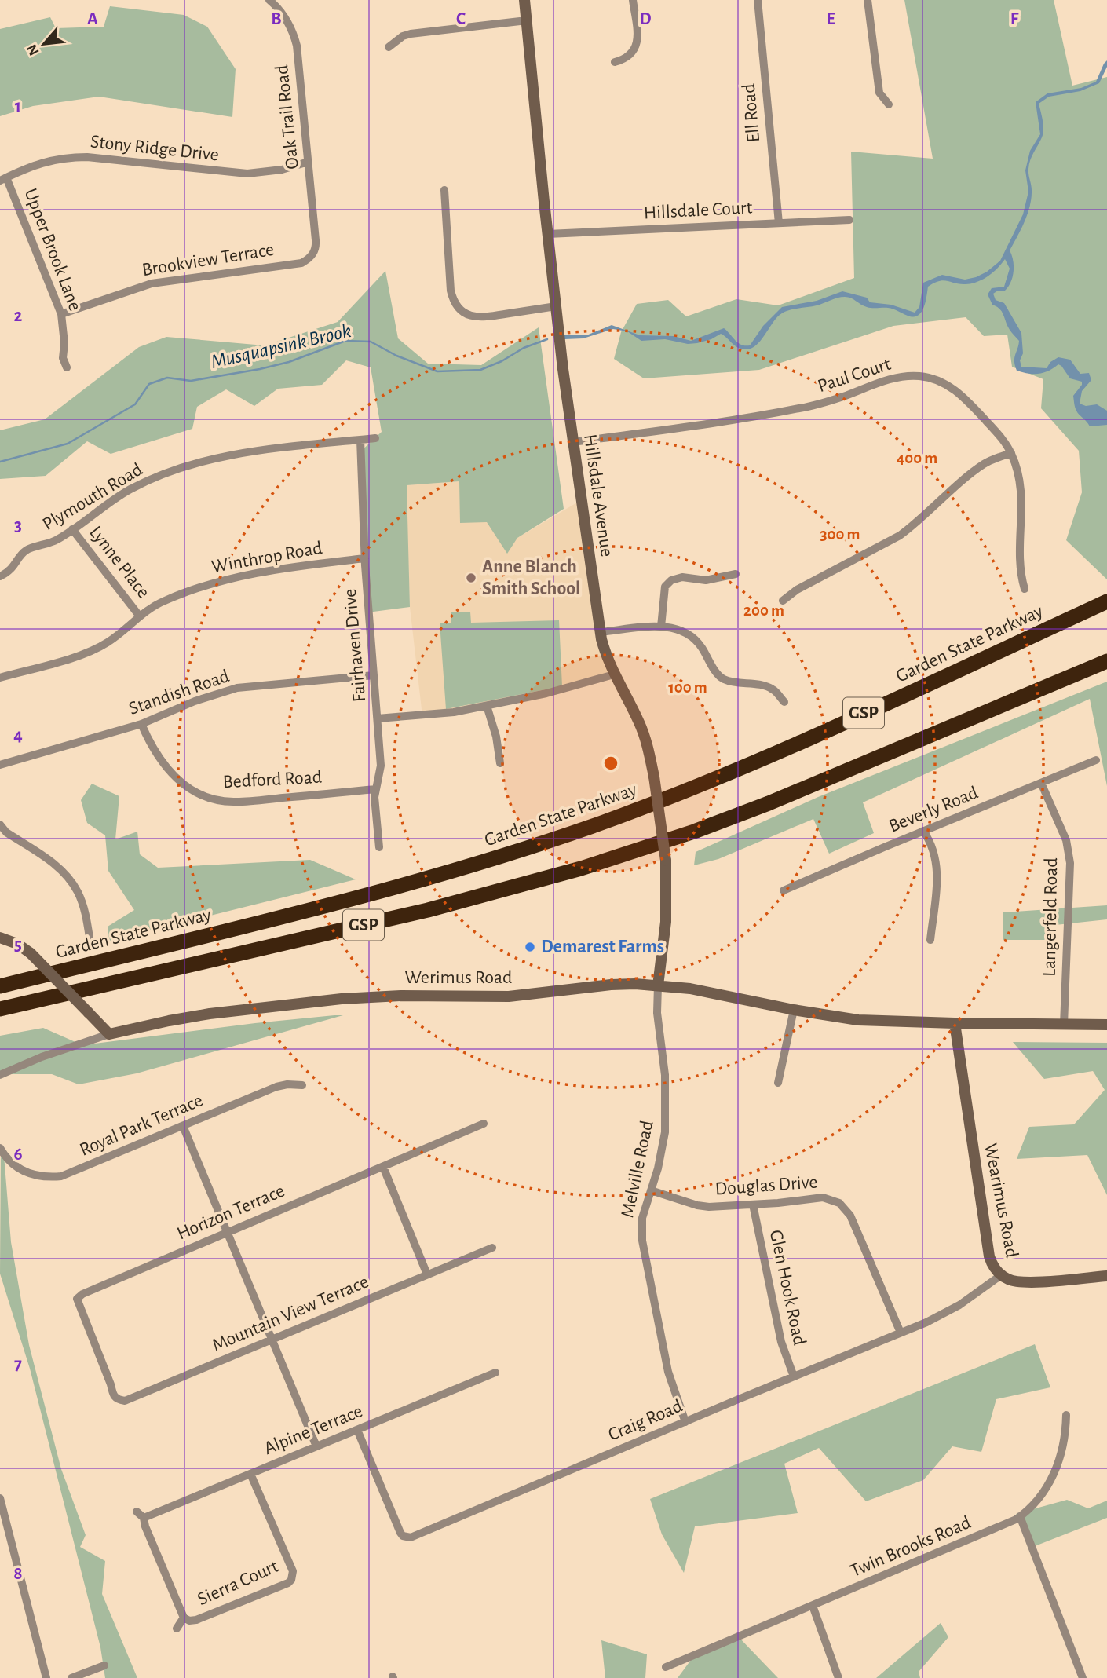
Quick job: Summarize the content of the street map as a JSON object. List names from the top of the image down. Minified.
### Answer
{"streets":{"highway":["Garden State Parkway","GSP"],"street":["Ell Road","Oak Trail Road","Stony Ridge Drive","Hillsdale Court","Upper Brook Lane","Brookview Terrace","Paul Court","Hillsdale Avenue","Plymouth Road","Winthrop Road","Lynne Place","Fairhaven Drive","Standish Road","Bedford Road","Beverly Road","Langerfeld Road","Werimus Road","Royal Park Terrace","Melville Road","Douglas Drive","Wearimus Road","Horizon Terrace","Glen Hook Road","Mountain View Terrace","Craig Road","Alpine Terrace","Twin Brooks Road","Sierra Court"]},"crossings":[["Ell Road","Hillsdale Court"],["Oak Trail Road","Stony Ridge Drive"],["Oak Trail Road","Brookview Terrace"],["Stony Ridge Drive","Upper Brook Lane"],["Hillsdale Court","Hillsdale Avenue"],["Upper Brook Lane","Brookview Terrace"],["Paul Court","Hillsdale Avenue"],["Hillsdale Avenue","Werimus Road"],["Hillsdale Avenue","Melville Road"],["Plymouth Road","Lynne Place"],["Plymouth Road","Fairhaven Drive"],["Winthrop Road","Lynne Place"],["Winthrop Road","Fairhaven Drive"],["Fairhaven Drive","Standish Road"],["Fairhaven Drive","Bedford Road"],["Standish Road","Bedford Road"],["Beverly Road","Langerfeld Road"],["Langerfeld Road","Werimus Road"],["Werimus Road","Melville Road"],["Werimus Road","Wearimus Road"],["Melville Road","Douglas Drive"],["Melville Road","Craig Road"],["Douglas Drive","Glen Hook Road"],["Douglas Drive","Craig Road"],["Wearimus Road","Craig Road"],["Horizon Terrace","Mountain View Terrace"],["Glen Hook Road","Craig Road"],["Craig Road","Alpine Terrace"],["Alpine Terrace","Sierra Court"]],"water":["Musquapsink Brook"],"places":["Anne Blanch Smith School","Demarest Farms"],"north":"bottom left","grid":{"columns":["A","B","C","D","E","F"],"rows":["1","2","3","4","5","6","7","8"]},"rings":["400 m","300 m","200 m","100 m"]}
